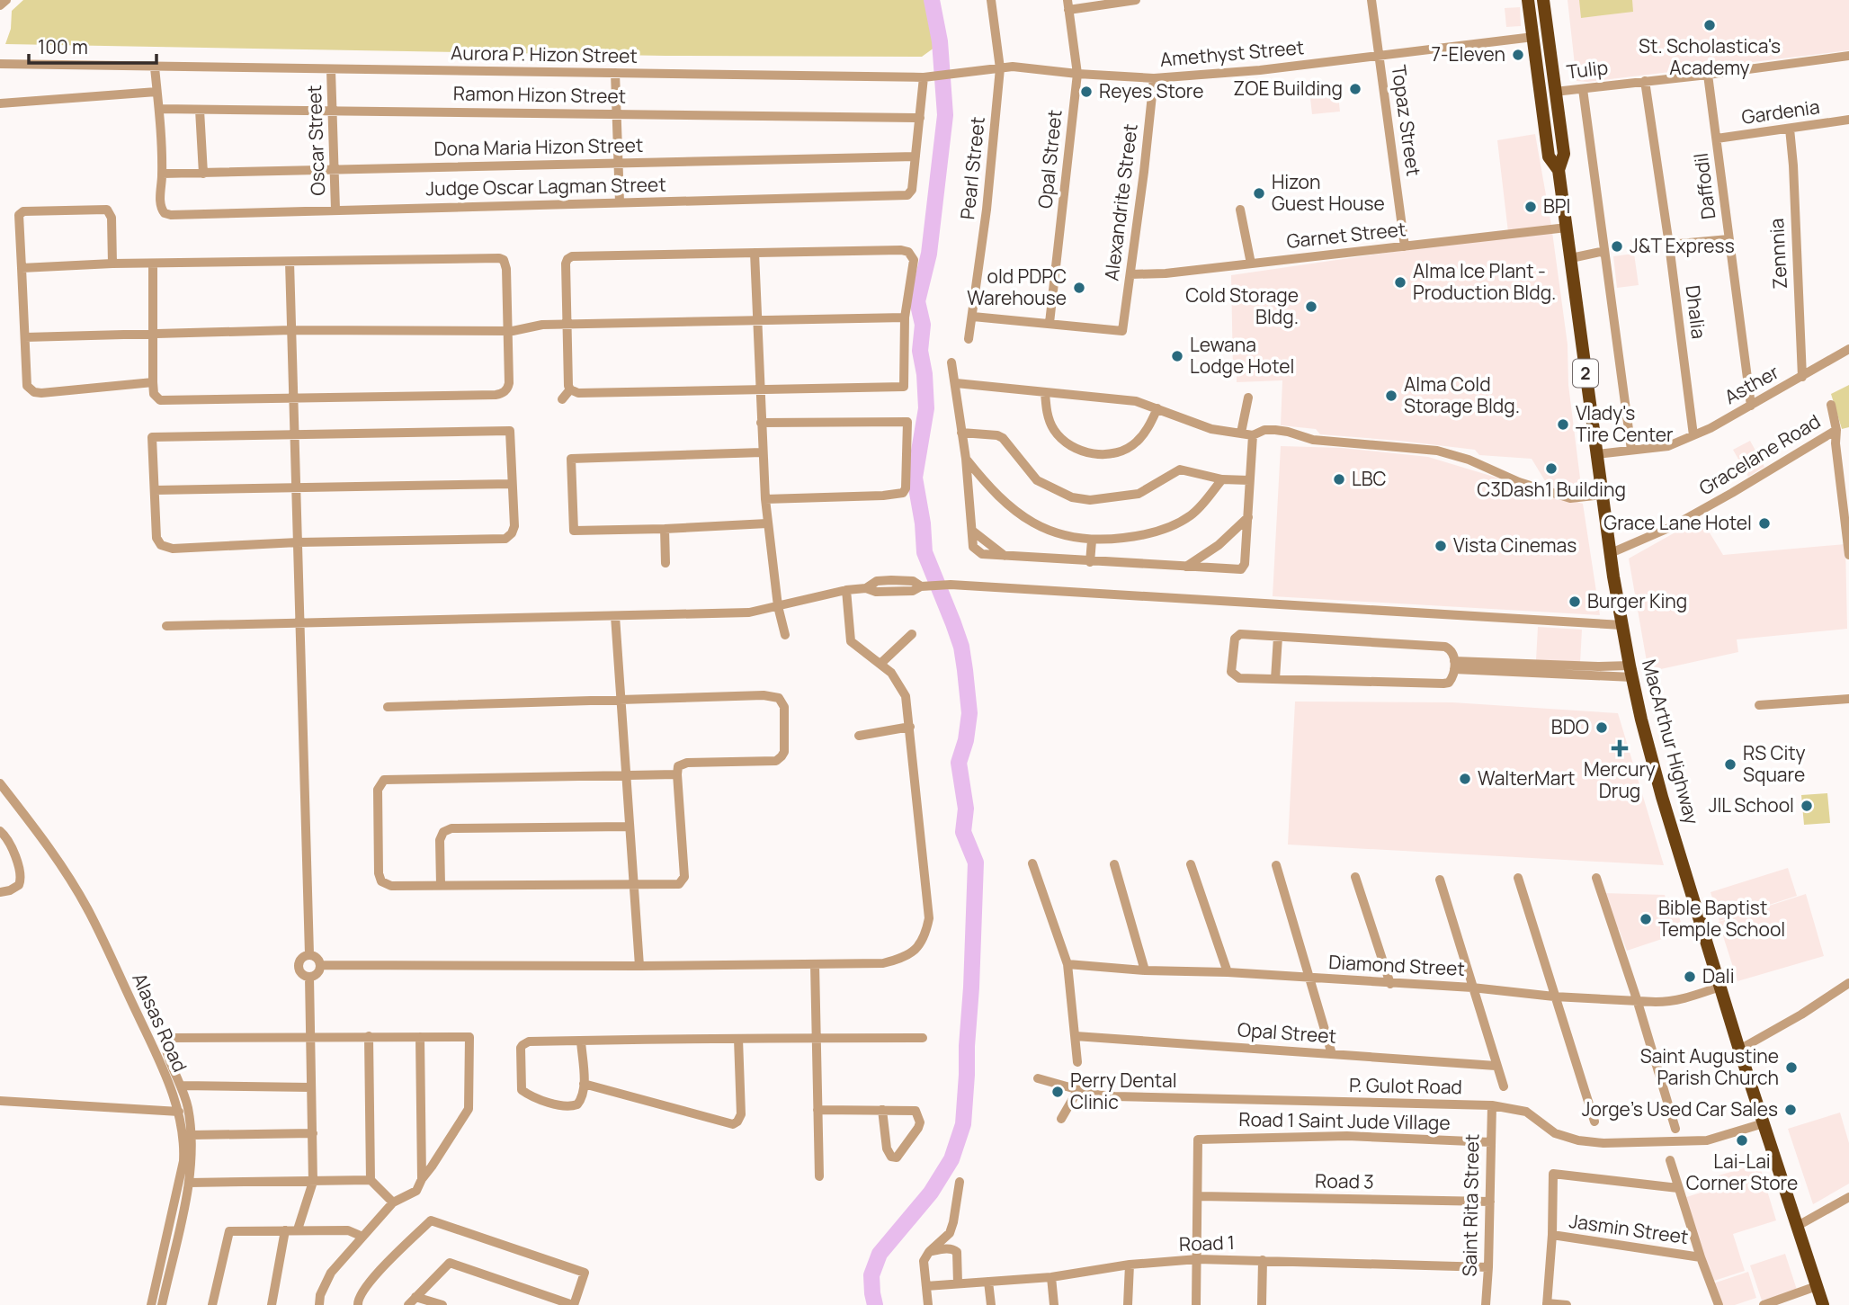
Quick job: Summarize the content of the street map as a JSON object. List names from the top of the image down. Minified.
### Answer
{"streets":{"highway":["2","MacArthur Highway"],"street":["Amethyst Street","Aurora P. Hizon Street","Tulip","Ramon Hizon Street","Gardenia","Topaz Street","Oscar Street","Dona Maria Hizon Street","Opal Street","Pearl Street","Daffodil","Judge Oscar Lagman Street","Alexandrite Street","Garnet Street","Zennnia","Dhalia","Asther","Gracelane Road","Diamond Street","Alasas Road","P. Gulot Road","Road 1 Saint Jude Village","Road 3","Saint Rita Street","Jasmin Street","Road 1"]},"crossings":[["Amethyst Street","Aurora P. Hizon Street"],["Amethyst Street","Topaz Street"],["Amethyst Street","Opal Street"],["Amethyst Street","Pearl Street"],["Amethyst Street","Alexandrite Street"],["Amethyst Street","MacArthur Highway"],["Aurora P. Hizon Street","Oscar Street"],["Tulip","Daffodil"],["Tulip","Dhalia"],["Tulip","MacArthur Highway"],["Ramon Hizon Street","Oscar Street"],["Gardenia","Daffodil"],["Gardenia","Zennnia"],["Topaz Street","Garnet Street"],["Oscar Street","Dona Maria Hizon Street"],["Oscar Street","Judge Oscar Lagman Street"],["Dona Maria Hizon Street","Judge Oscar Lagman Street"],["Opal Street","Alexandrite Street"],["Daffodil","Asther"],["Alexandrite Street","Garnet Street"],["Garnet Street","MacArthur Highway"],["Zennnia","Asther"],["Dhalia","Asther"],["Asther","MacArthur Highway"],["Gracelane Road","MacArthur Highway"],["MacArthur Highway","Diamond Street"],["MacArthur Highway","P. Gulot Road"],["P. Gulot Road","Saint Rita Street"],["Road 1 Saint Jude Village","Road 3"],["Road 1 Saint Jude Village","Saint Rita Street"],["Road 3","Saint Rita Street"],["Saint Rita Street","Road 1"]],"places":{"other":["St. Scholastica's Academy","7-Eleven","ZOE Building","Reyes Store","Hizon Guest House","BPI","J&T Express","Alma Ice Plant - Production Bldg.","old PDPC Warehouse","Cold Storage Bldg.","Lewana Lodge Hotel","Alma Cold Storage Bldg.","Vlady's Tire Center","C3Dash1 Building","LBC","Grace Lane Hotel","Vista Cinemas","Burger King","BDO","RS City Square","WalterMart","JIL School","Bible Baptist Temple School","Dali","Saint Augustine Parish Church","Perry Dental Clinic","Jorge's Used Car Sales","Lai-Lai Corner Store"],"health":["Mercury Drug"]},"scale_bar":"100 m"}
